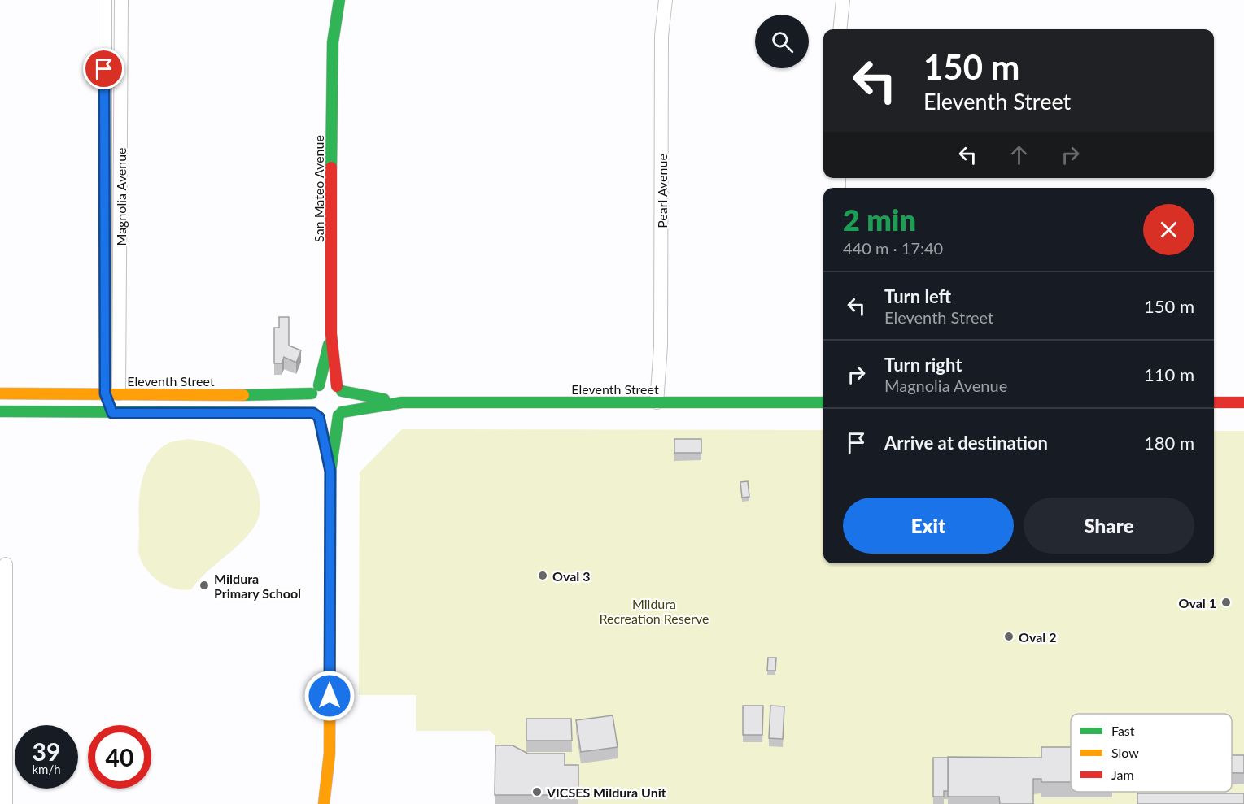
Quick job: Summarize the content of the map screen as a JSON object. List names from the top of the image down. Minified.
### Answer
{"streets":{"main road":["San Mateo Avenue","Eleventh Street"],"street":["Pearl Avenue","Magnolia Avenue"]},"crossings":[["San Mateo Avenue","Eleventh Street"],["Pearl Avenue","Eleventh Street"],["Magnolia Avenue","Eleventh Street"]],"parks":["Mildura Recreation Reserve"],"places":["Oval 3","Mildura Primary School","Oval 1","Oval 2","VICSES Mildura Unit"],"legend":["Fast","Slow","Jam"],"page":{"turn":["150 m","Eleventh Street"],"heading":["2 min","440 m · 17:40"],"list":[{"name":"Turn left","note":"Eleventh Street","value":"150 m"},{"name":"Turn right","note":"Magnolia Avenue","value":"110 m"},{"name":"Arrive at destination","value":"180 m"}],"buttons":["Exit","Share"],"speed":"39 km/h","limit":"40"}}
